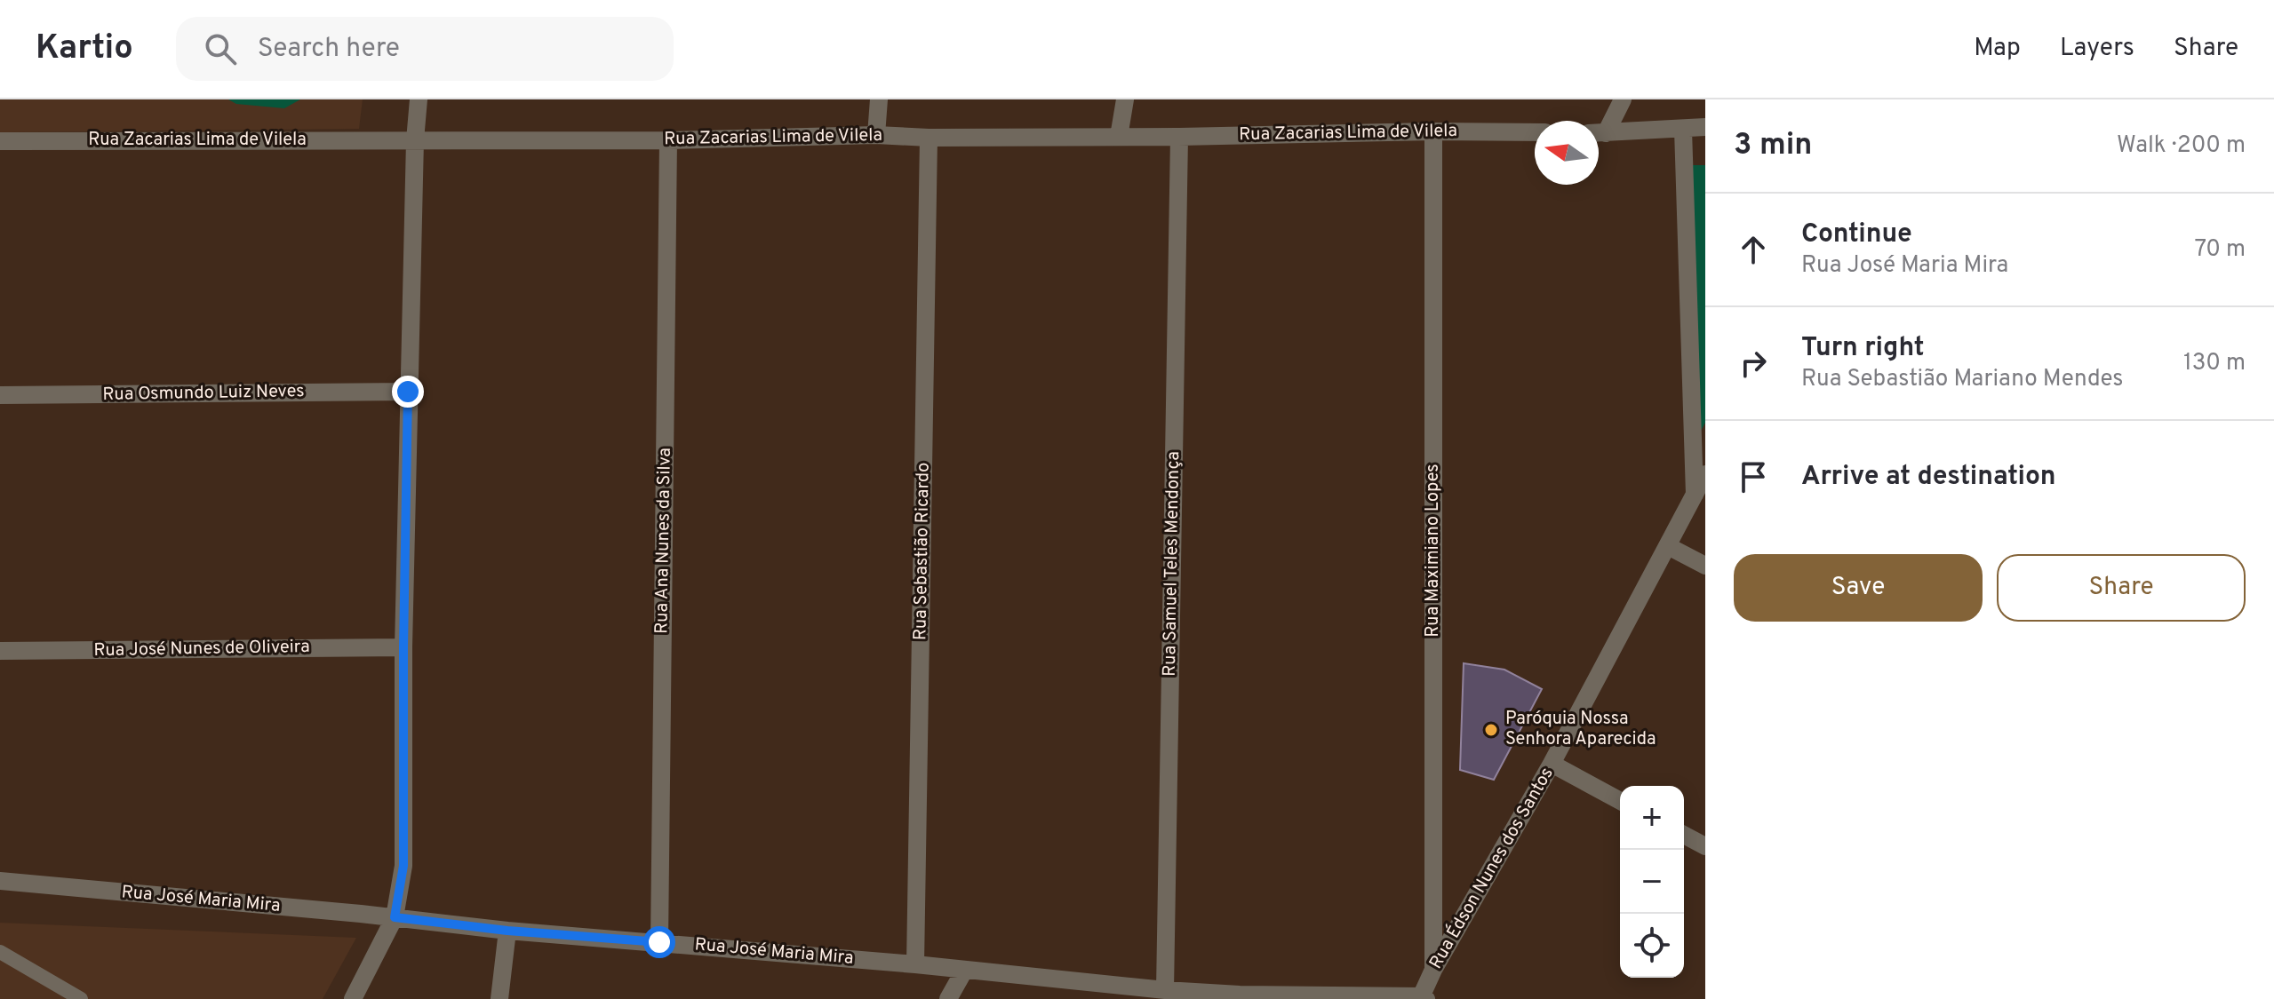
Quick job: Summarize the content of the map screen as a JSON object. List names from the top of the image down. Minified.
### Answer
{"streets":{"street":["Rua Zacarias Lima de Vilela","Rua Osmundo Luiz Neves","Rua Ana Nunes da Silva","Rua Maximiano Lopes","Rua Sebastião Ricardo","Rua Samuel Teles Mendonça","Rua José Nunes de Oliveira","Rua Édson Nunes dos Santos","Rua José Maria Mira"]},"crossings":[["Rua Zacarias Lima de Vilela","Rua Ana Nunes da Silva"],["Rua Zacarias Lima de Vilela","Rua Maximiano Lopes"],["Rua Zacarias Lima de Vilela","Rua Sebastião Ricardo"],["Rua Zacarias Lima de Vilela","Rua Samuel Teles Mendonça"],["Rua Ana Nunes da Silva","Rua José Maria Mira"],["Rua Maximiano Lopes","Rua Édson Nunes dos Santos"],["Rua Sebastião Ricardo","Rua José Maria Mira"],["Rua Samuel Teles Mendonça","Rua José Maria Mira"],["Rua Édson Nunes dos Santos","Rua José Maria Mira"]],"places":["Paróquia Nossa Senhora Aparecida"],"north":"left","page":{"header":"Kartio","search":"Search here","nav":["Map","Layers","Share"],"heading":["3 min","Walk · 200 m"],"list":[["Continue","Rua José Maria Mira","70 m"],["Turn right","Rua Sebastião Mariano Mendes","130 m"],"Arrive at destination"],"buttons":["Save","Share"],"map_buttons":["+","−"]}}
